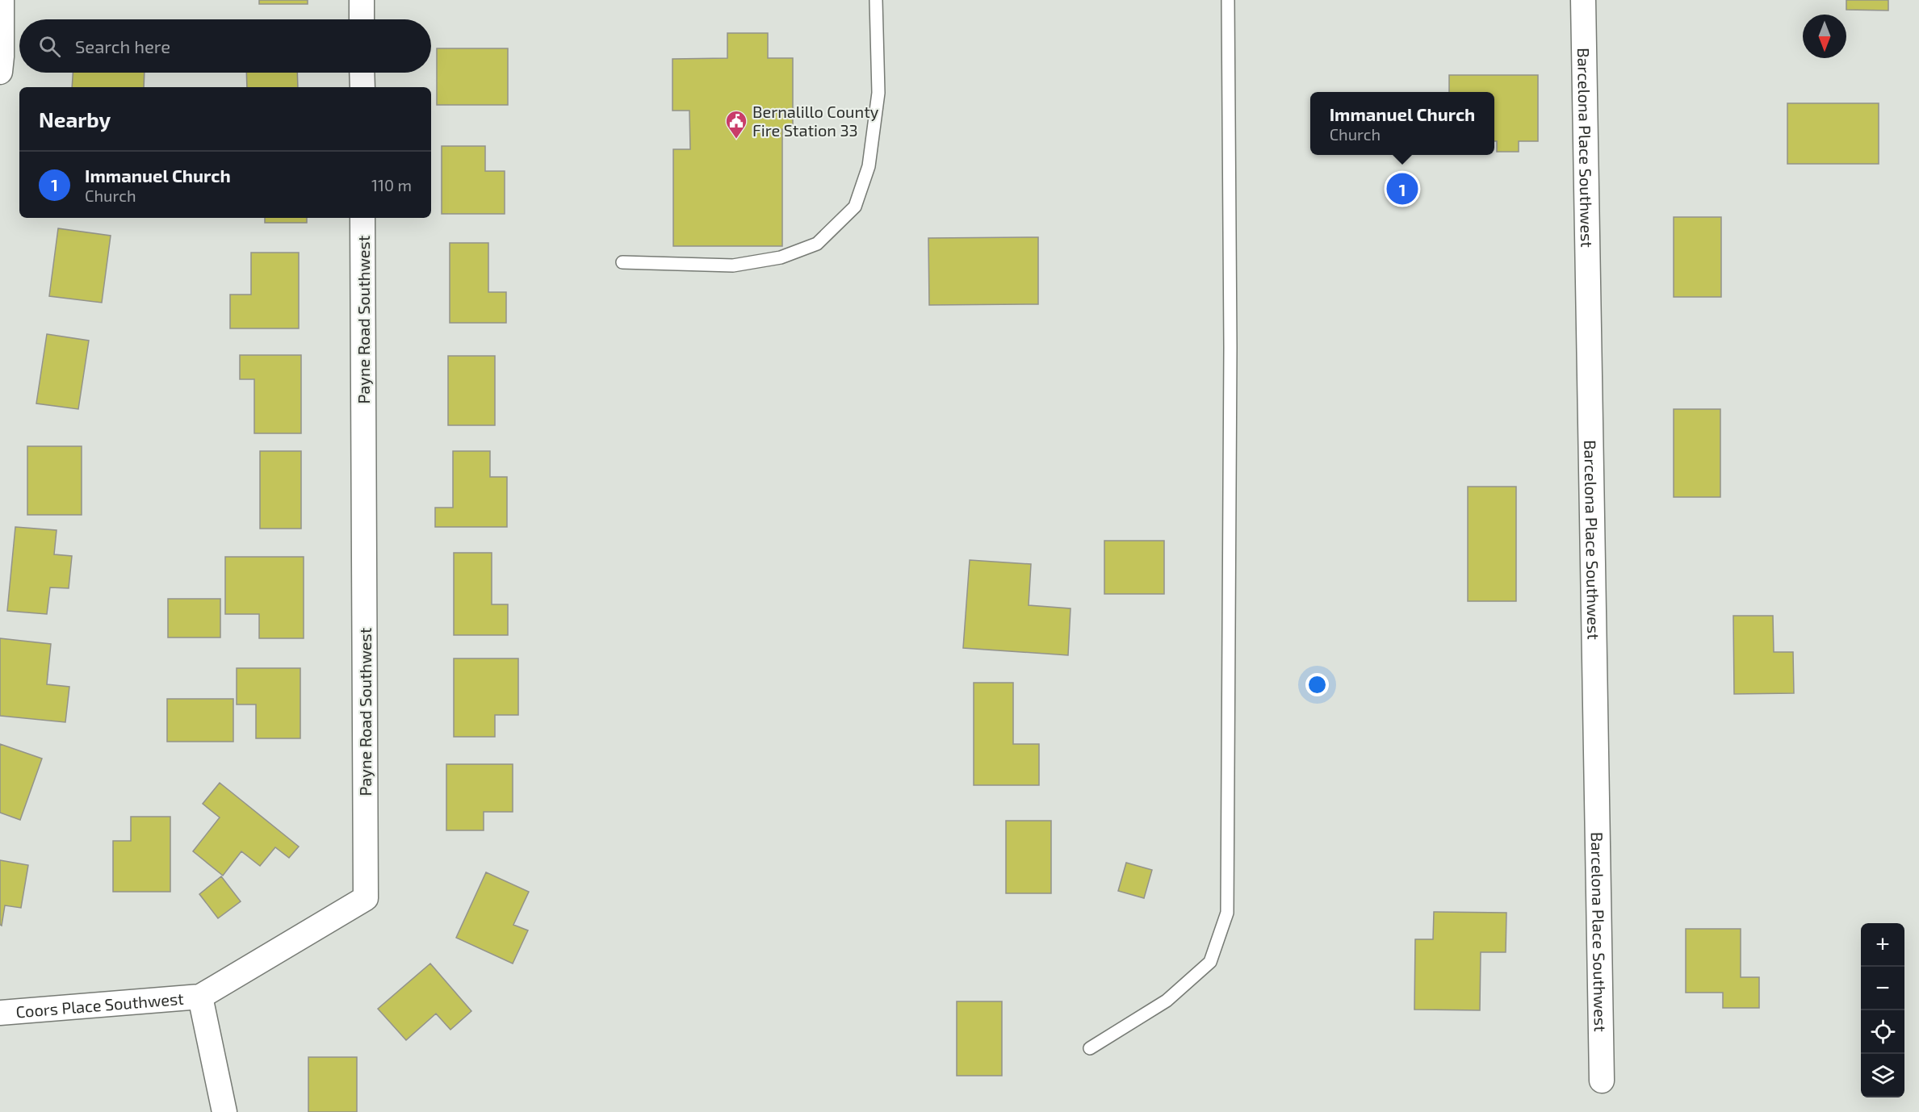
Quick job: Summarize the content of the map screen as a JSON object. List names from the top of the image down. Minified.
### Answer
{"streets":{"street":["Barcelona Place Southwest","Payne Road Southwest","Coors Place Southwest"]},"crossings":[["Payne Road Southwest","Coors Place Southwest"]],"places":{"public building":["Bernalillo County Fire Station 33"]},"north":"bottom","page":{"search":"Search here","heading":"Nearby","popup":["Immanuel Church","Church"],"list":[{"mark":"1","name":"Immanuel Church","note":"Church","value":"110 m"}],"pins":"1","map_buttons":["+","−"]}}
